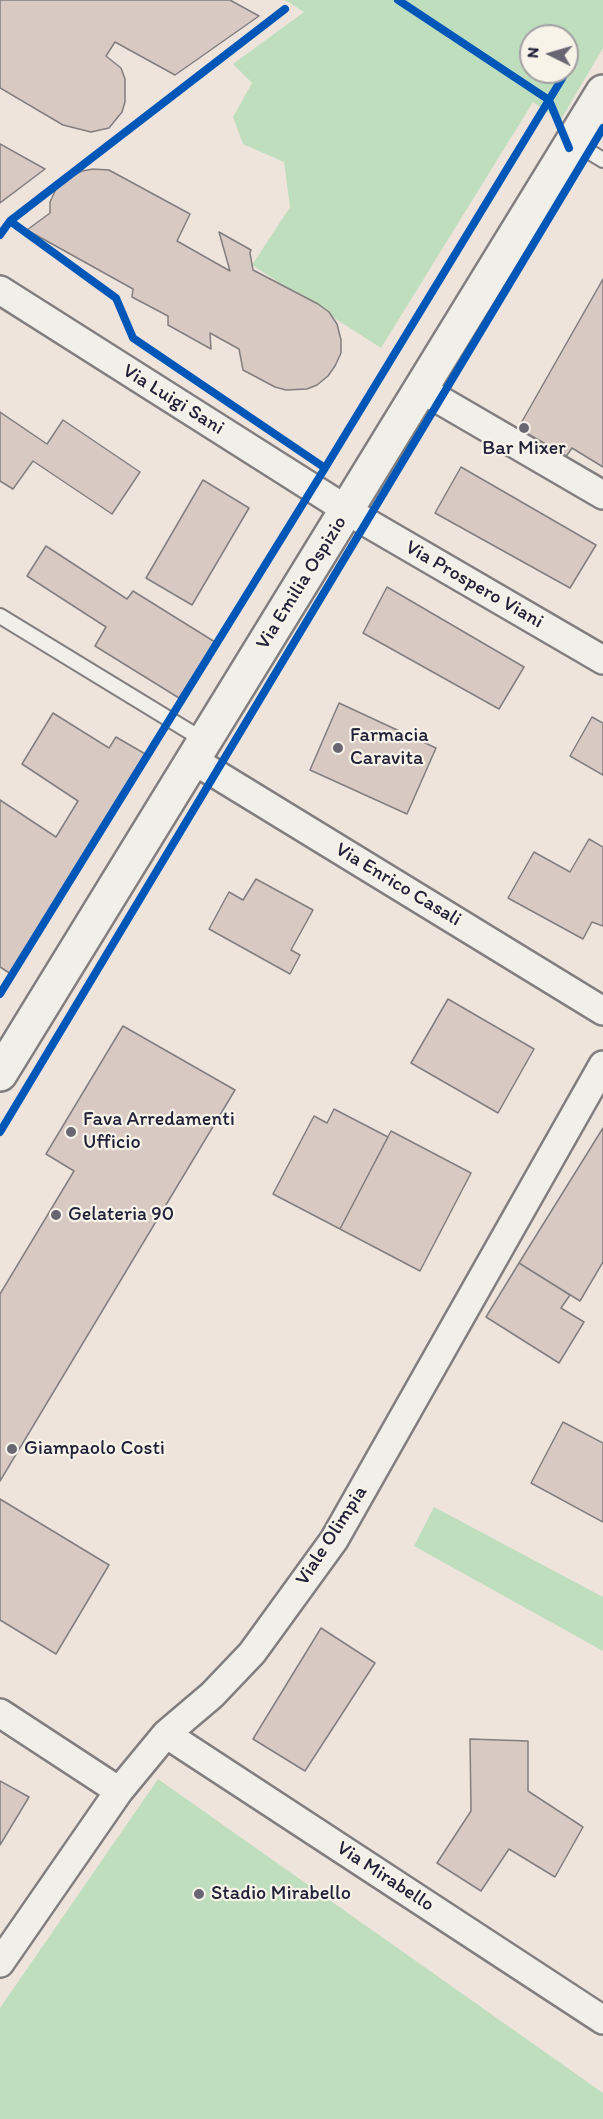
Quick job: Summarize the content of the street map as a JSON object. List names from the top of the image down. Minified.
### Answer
{"streets":{"main road":["Via Emilia Ospizio"],"street":["Via Luigi Sani","Via Prospero Viani","Via Enrico Casali","Viale Olimpia","Via Mirabello"]},"crossings":[["Via Luigi Sani","Via Emilia Ospizio"],["Via Luigi Sani","Via Prospero Viani"],["Via Emilia Ospizio","Via Prospero Viani"],["Via Emilia Ospizio","Via Enrico Casali"],["Viale Olimpia","Via Mirabello"]],"places":["Bar Mixer","Farmacia Caravita","Fava Arredamenti Ufficio","Gelateria 90","Giampaolo Costi","Stadio Mirabello"],"north":"left"}
